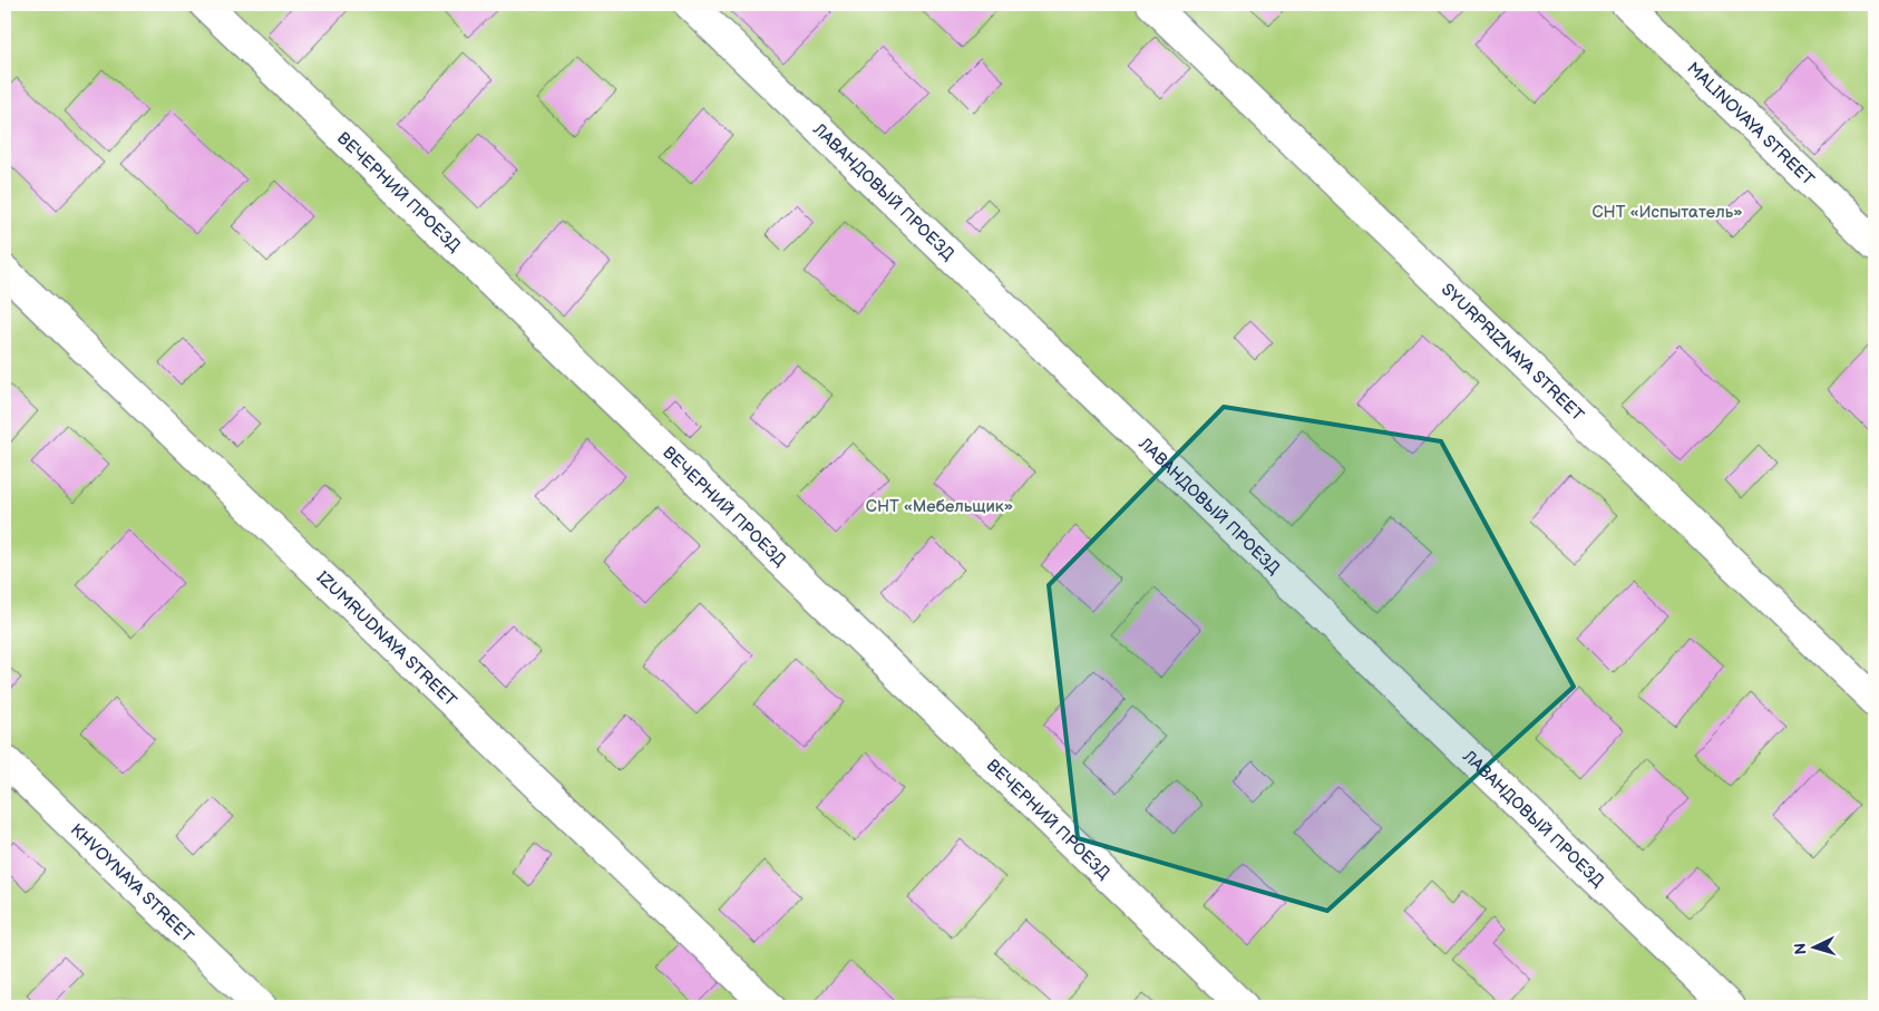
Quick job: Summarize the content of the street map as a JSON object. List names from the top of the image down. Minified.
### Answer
{"streets":{"street":["MALINOVAYA STREET","ВЕЧЕРНИЙ ПРОЕЗД","ЛАВАНДОВЫЙ ПРОЕЗД","SYURPRIZNAYA STREET","IZUMRUDNAYA STREET","KHVOYNAYA STREET"]},"parks":["СНТ «Испытатель»","СНТ «Мебельщик»"],"north":"left"}
